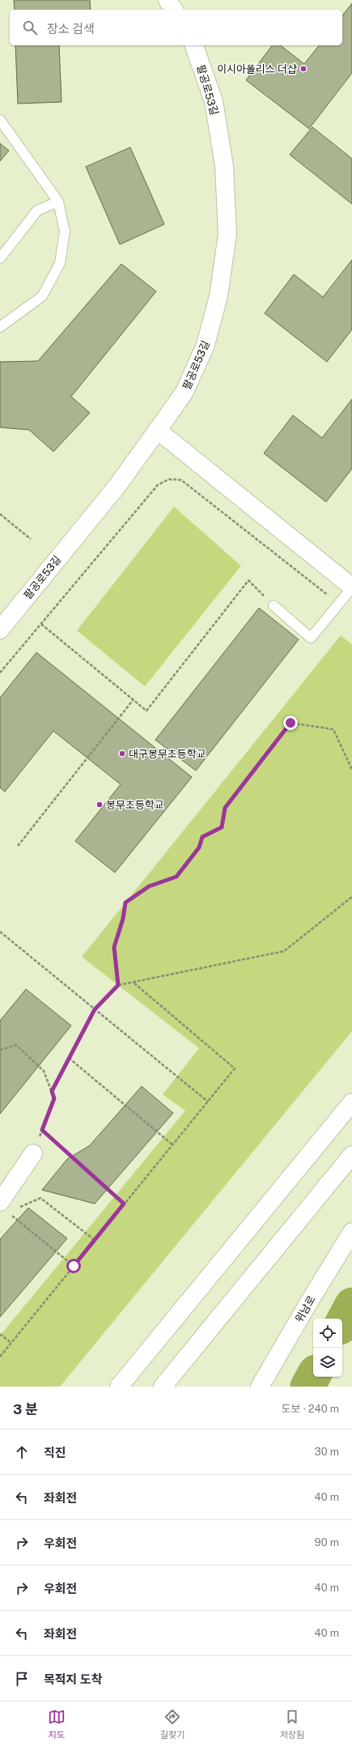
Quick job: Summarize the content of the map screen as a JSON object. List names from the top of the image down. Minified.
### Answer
{"streets":{"main road":["팔공로53길","위남로"]},"places":["이시아폴리스 더샵","대구봉무초등학교","봉무초등학교"],"page":{"search":"장소 검색","heading":["3 분","도보 · 240 m"],"list":[["직진","30 m"],["좌회전","40 m"],["우회전","90 m"],["우회전","40 m"],["좌회전","40 m"],"목적지 도착"],"nav":["지도","길찾기","저장됨"]}}
